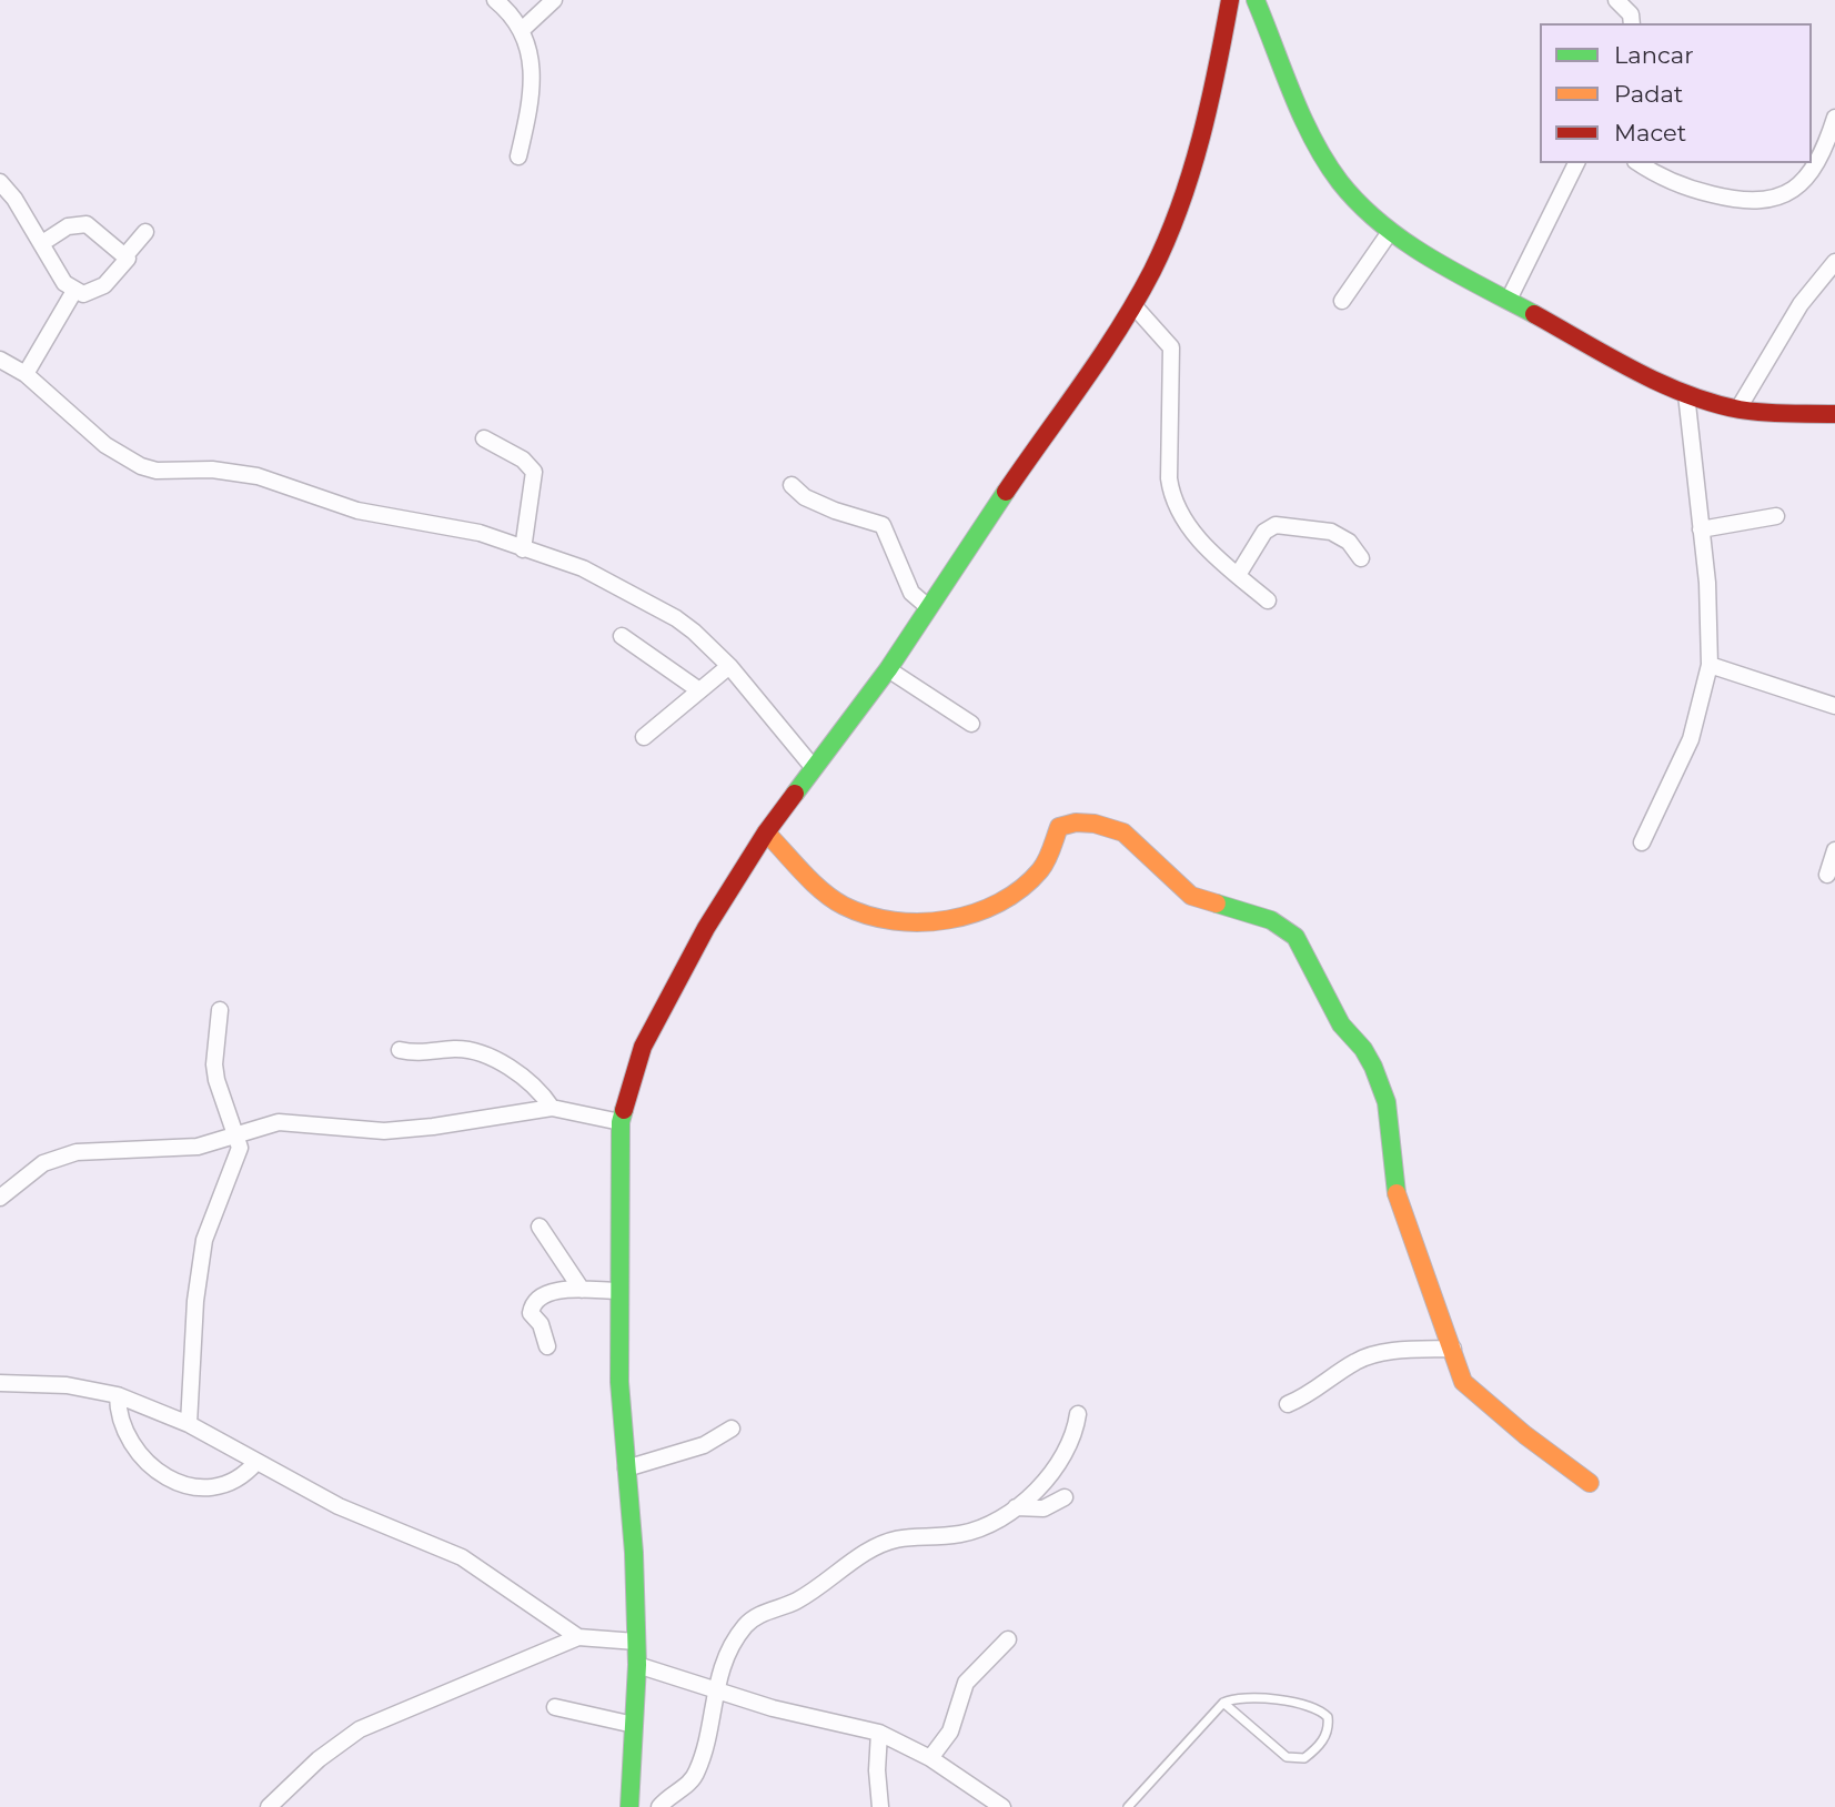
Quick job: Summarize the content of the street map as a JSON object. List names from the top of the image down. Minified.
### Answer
{"legend":["Lancar","Padat","Macet"]}
